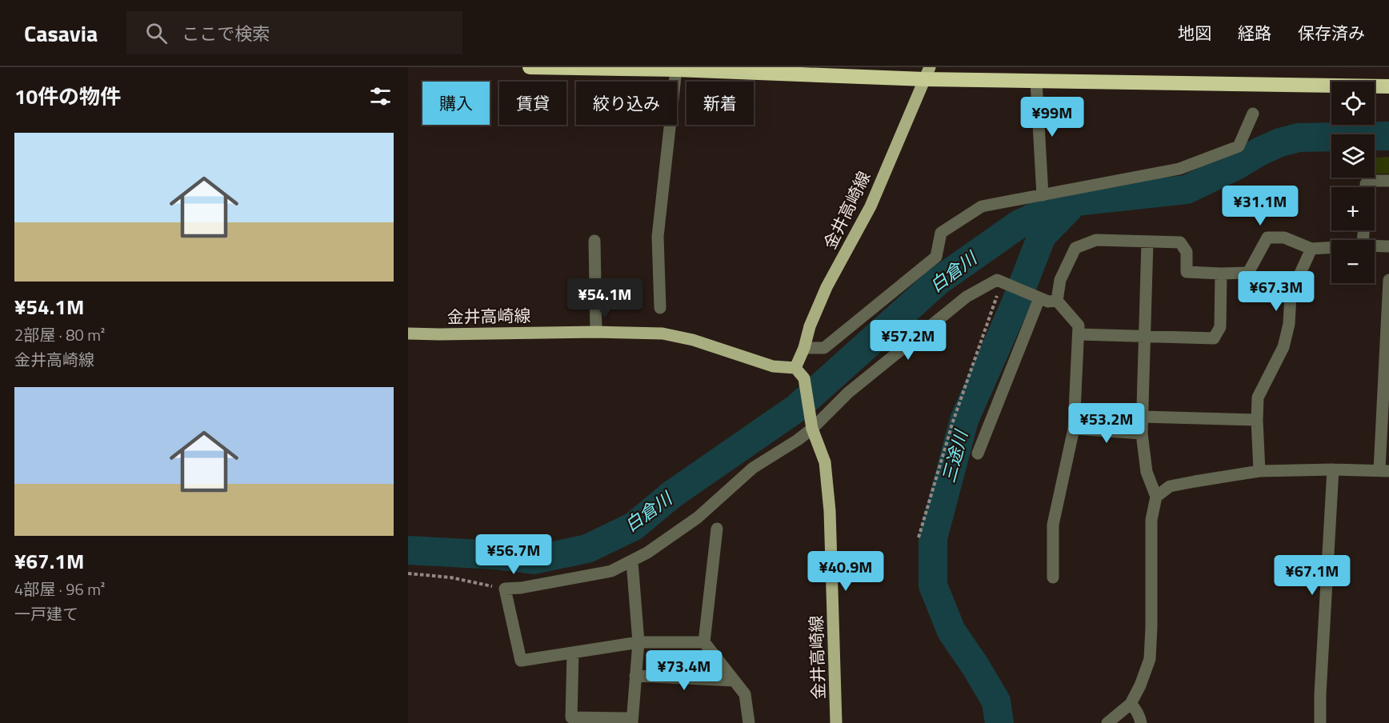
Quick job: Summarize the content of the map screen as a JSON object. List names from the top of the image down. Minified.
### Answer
{"streets":{"main road":["金井高崎線"]},"water":["白倉川","三途川"],"page":{"header":"Casavia","search":"ここで検索","nav":["地図","経路","保存済み"],"heading":"10件の物件","map_buttons":["+","−"],"chip":["購入","賃貸","絞り込み","新着"],"price":["¥99M","¥31.1M","¥67.3M","¥54.1M","¥57.2M","¥53.2M","¥56.7M","¥40.9M","¥67.1M","¥73.4M"],"list":[{"name":"¥54.1M","note":"2部屋 · 80 m² · 金井高崎線"},{"name":"¥67.1M","note":"4部屋 · 96 m² · 一戸建て"}]}}
